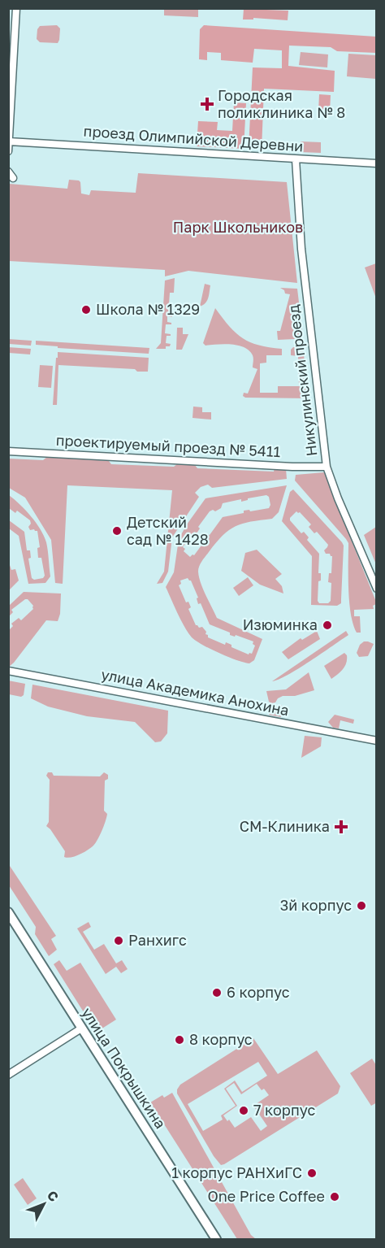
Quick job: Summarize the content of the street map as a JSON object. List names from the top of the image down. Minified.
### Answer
{"streets":{"main road":["улица Покрышкина"],"street":["проезд Олимпийской Деревни","Никулинский проезд","проектируемый проезд № 5411","улица Академика Анохина"]},"crossings":[["проезд Олимпийской Деревни","Никулинский проезд"],["Никулинский проезд","проектируемый проезд № 5411"]],"parks":["Парк Школьников"],"places":{"health":["Городская поликлиника № 8","СМ-Клиника"],"other":["Школа № 1329","Детский сад № 1428","Изюминка","3й корпус","Ранхигс","6 корпус","8 корпус","7 корпус","1 корпус РАНХиГС","One Price Coffee"]},"north":"top right"}
